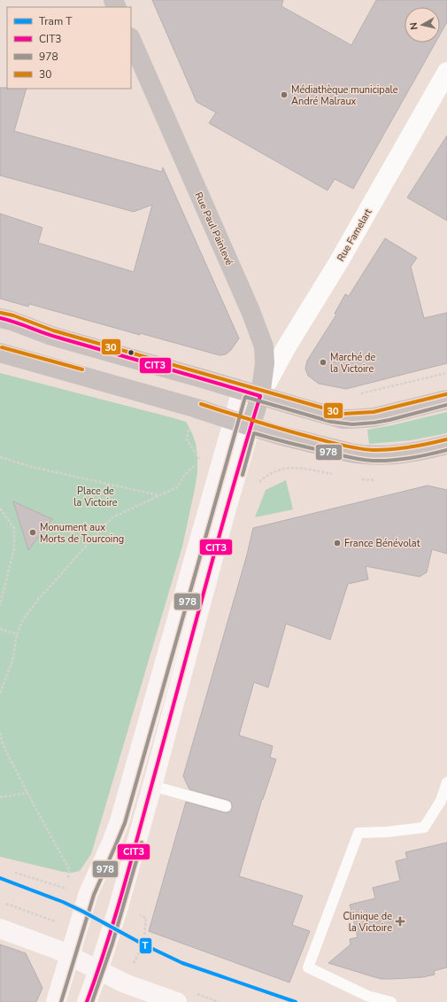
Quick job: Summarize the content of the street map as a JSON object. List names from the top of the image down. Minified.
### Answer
{"streets":{"main road":["Rue Paul Painlevé"],"street":["Rue Famelart"]},"crossings":[["Rue Paul Painlevé","Rue Famelart"]],"parks":["Place de la Victoire"],"places":{"other":["Médiathèque municipale André Malraux","Marché de la Victoire","Monument aux Morts de Tourcoing","France Bénévolat"],"health":["Clinique de la Victoire"]},"lines":["transit line 30","transit line CIT3","transit line 978","tram line T"],"legend":["Tram T","CIT3","978","30"],"north":"left"}
